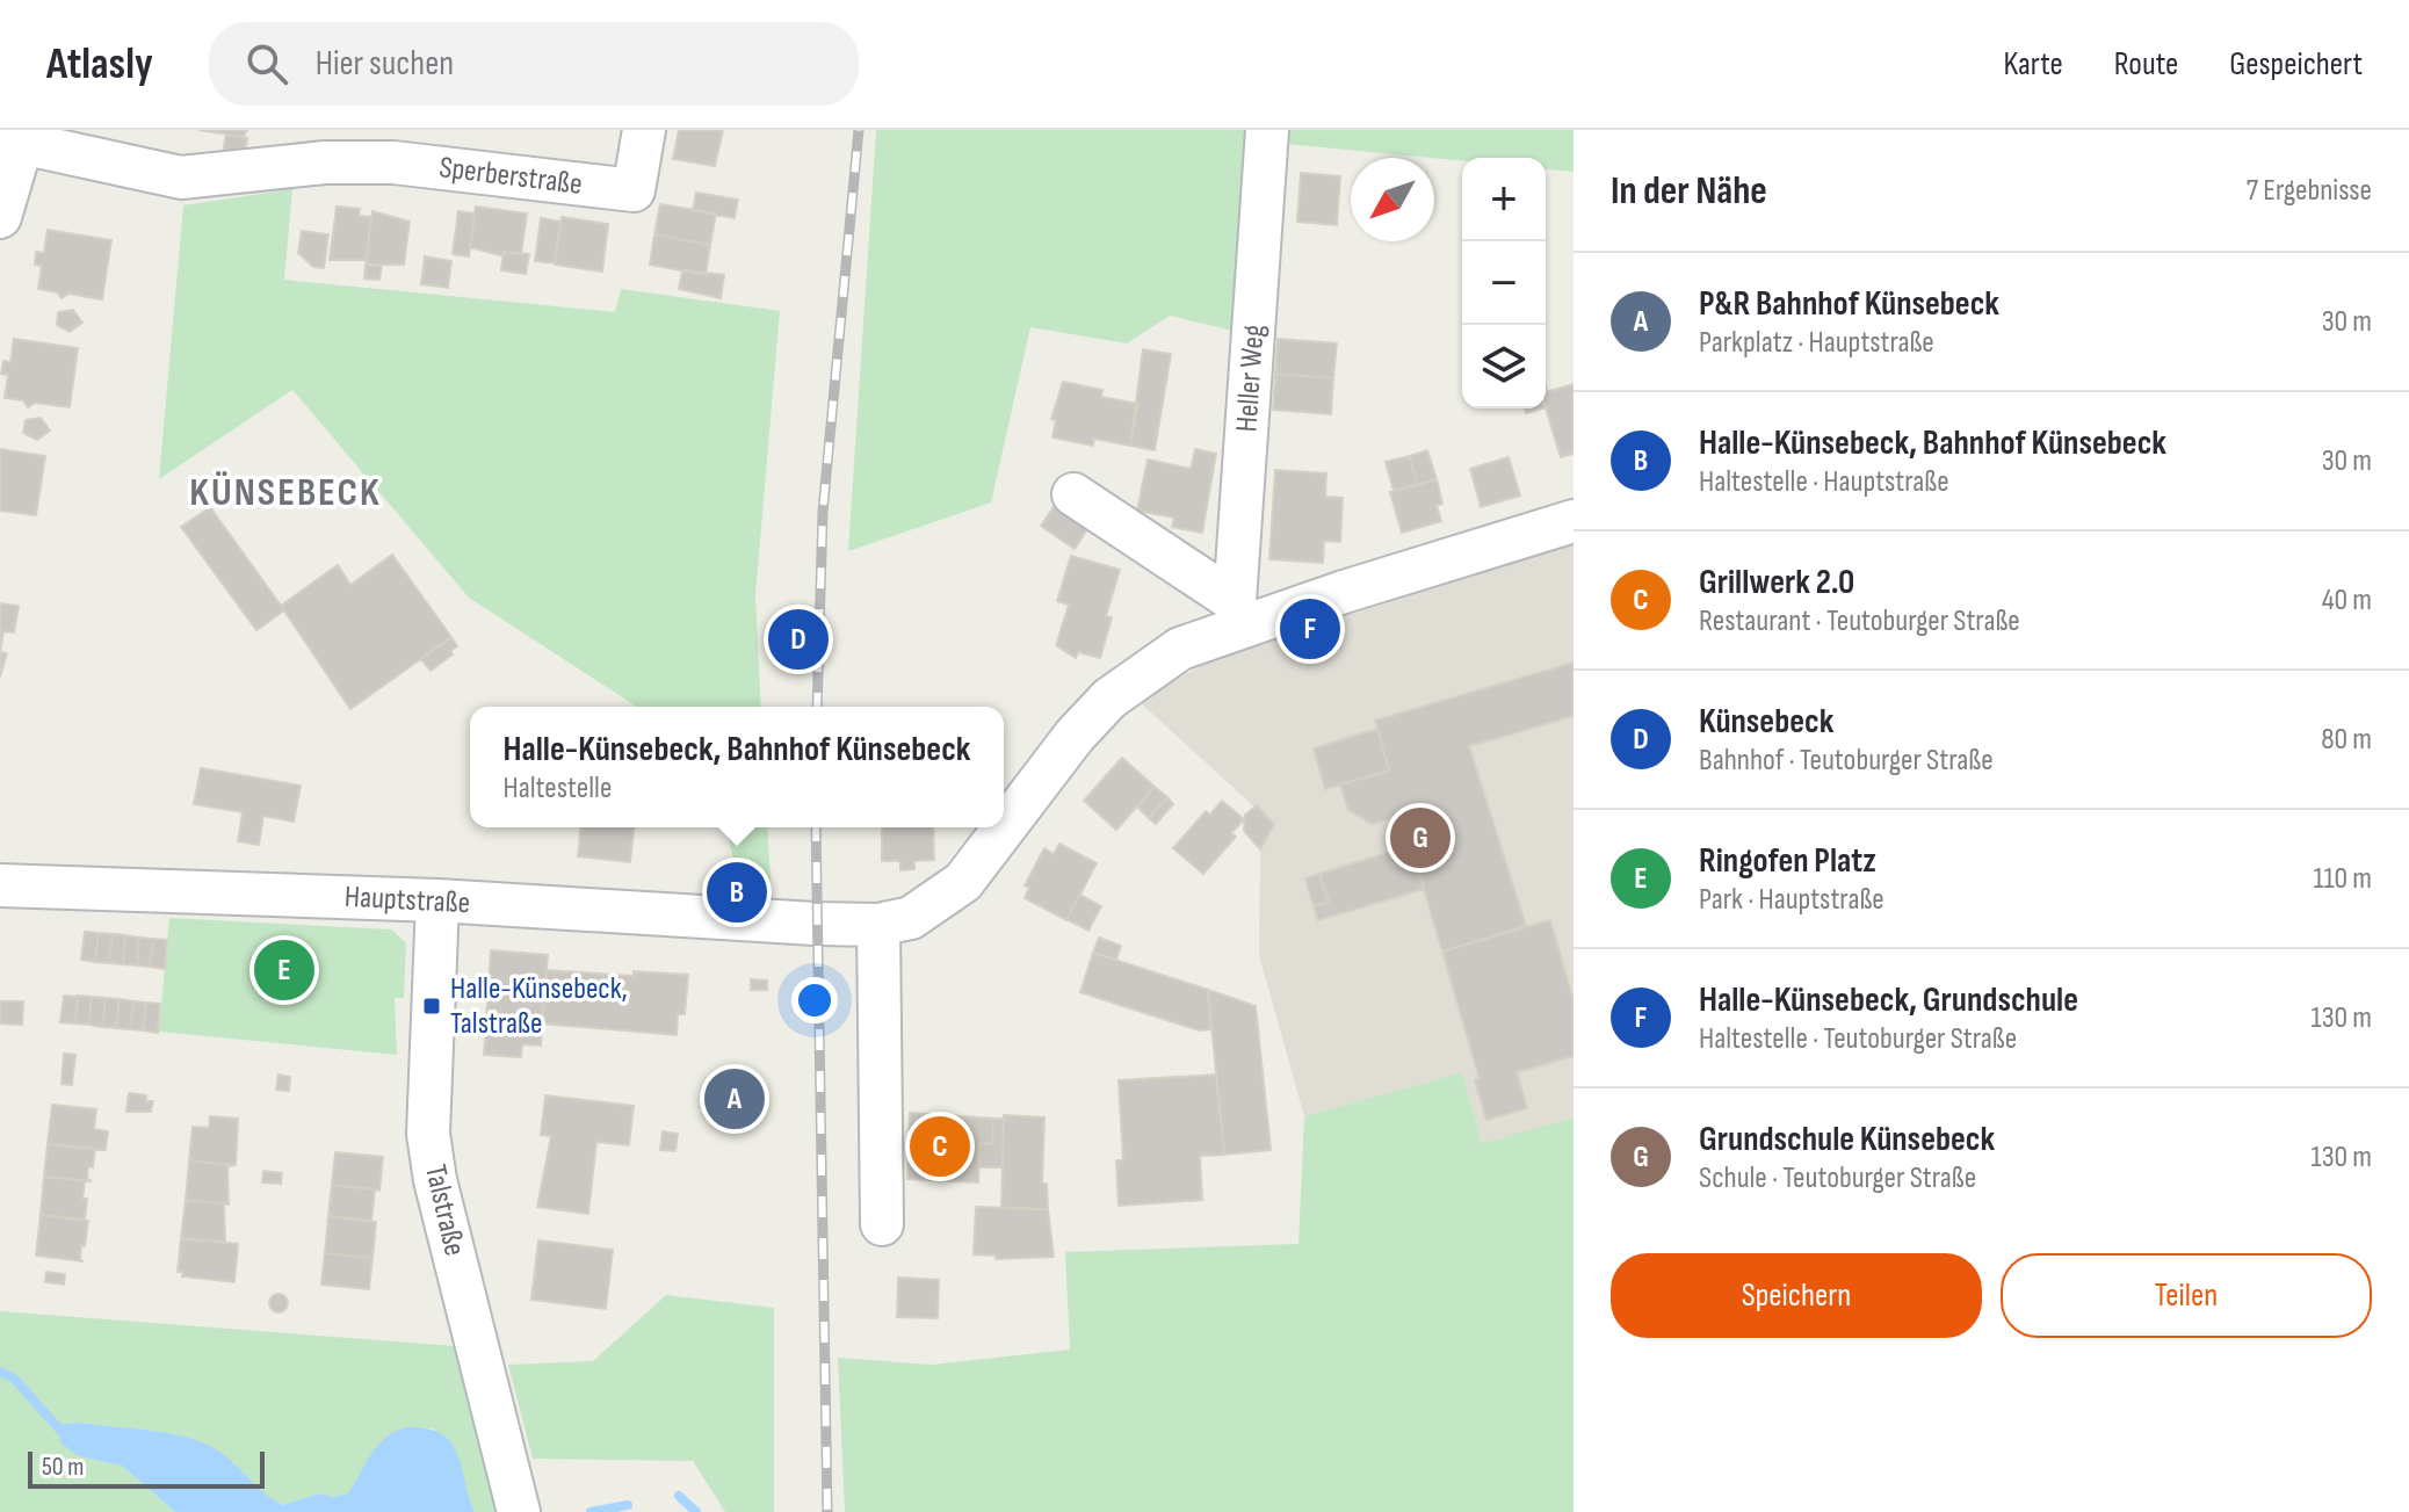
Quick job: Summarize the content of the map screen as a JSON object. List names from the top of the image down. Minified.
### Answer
{"streets":{"street":["Sperberstraße","Heller Weg","Hauptstraße","Talstraße"]},"crossings":[["Heller Weg","Hauptstraße"],["Hauptstraße","Talstraße"]],"districts":["KÜNSEBECK"],"places":{"transit":["Halle-Künsebeck, Talstraße"]},"scale_bar":"50 m","north":"bottom left","page":{"header":"Atlasly","search":"Hier suchen","nav":["Karte","Route","Gespeichert"],"heading":["In der Nähe","7 Ergebnisse"],"map_buttons":["+","−"],"list":[{"mark":"A","name":"P&R Bahnhof Künsebeck","note":"Parkplatz · Hauptstraße","value":"30 m"},{"mark":"B","name":"Halle-Künsebeck, Bahnhof Künsebeck","note":"Haltestelle · Hauptstraße","value":"30 m"},{"mark":"C","name":"Grillwerk 2.0","note":"Restaurant · Teutoburger Straße","value":"40 m"},{"mark":"D","name":"Künsebeck","note":"Bahnhof · Teutoburger Straße","value":"80 m"},{"mark":"E","name":"Ringofen Platz","note":"Park · Hauptstraße","value":"110 m"},{"mark":"F","name":"Halle-Künsebeck, Grundschule","note":"Haltestelle · Teutoburger Straße","value":"130 m"},{"mark":"G","name":"Grundschule Künsebeck","note":"Schule · Teutoburger Straße","value":"130 m"}],"pins":["F","D","G","B","E","A","C"],"popup":["Halle-Künsebeck, Bahnhof Künsebeck","Haltestelle"],"buttons":["Speichern","Teilen"],"scale":"50 m"}}
